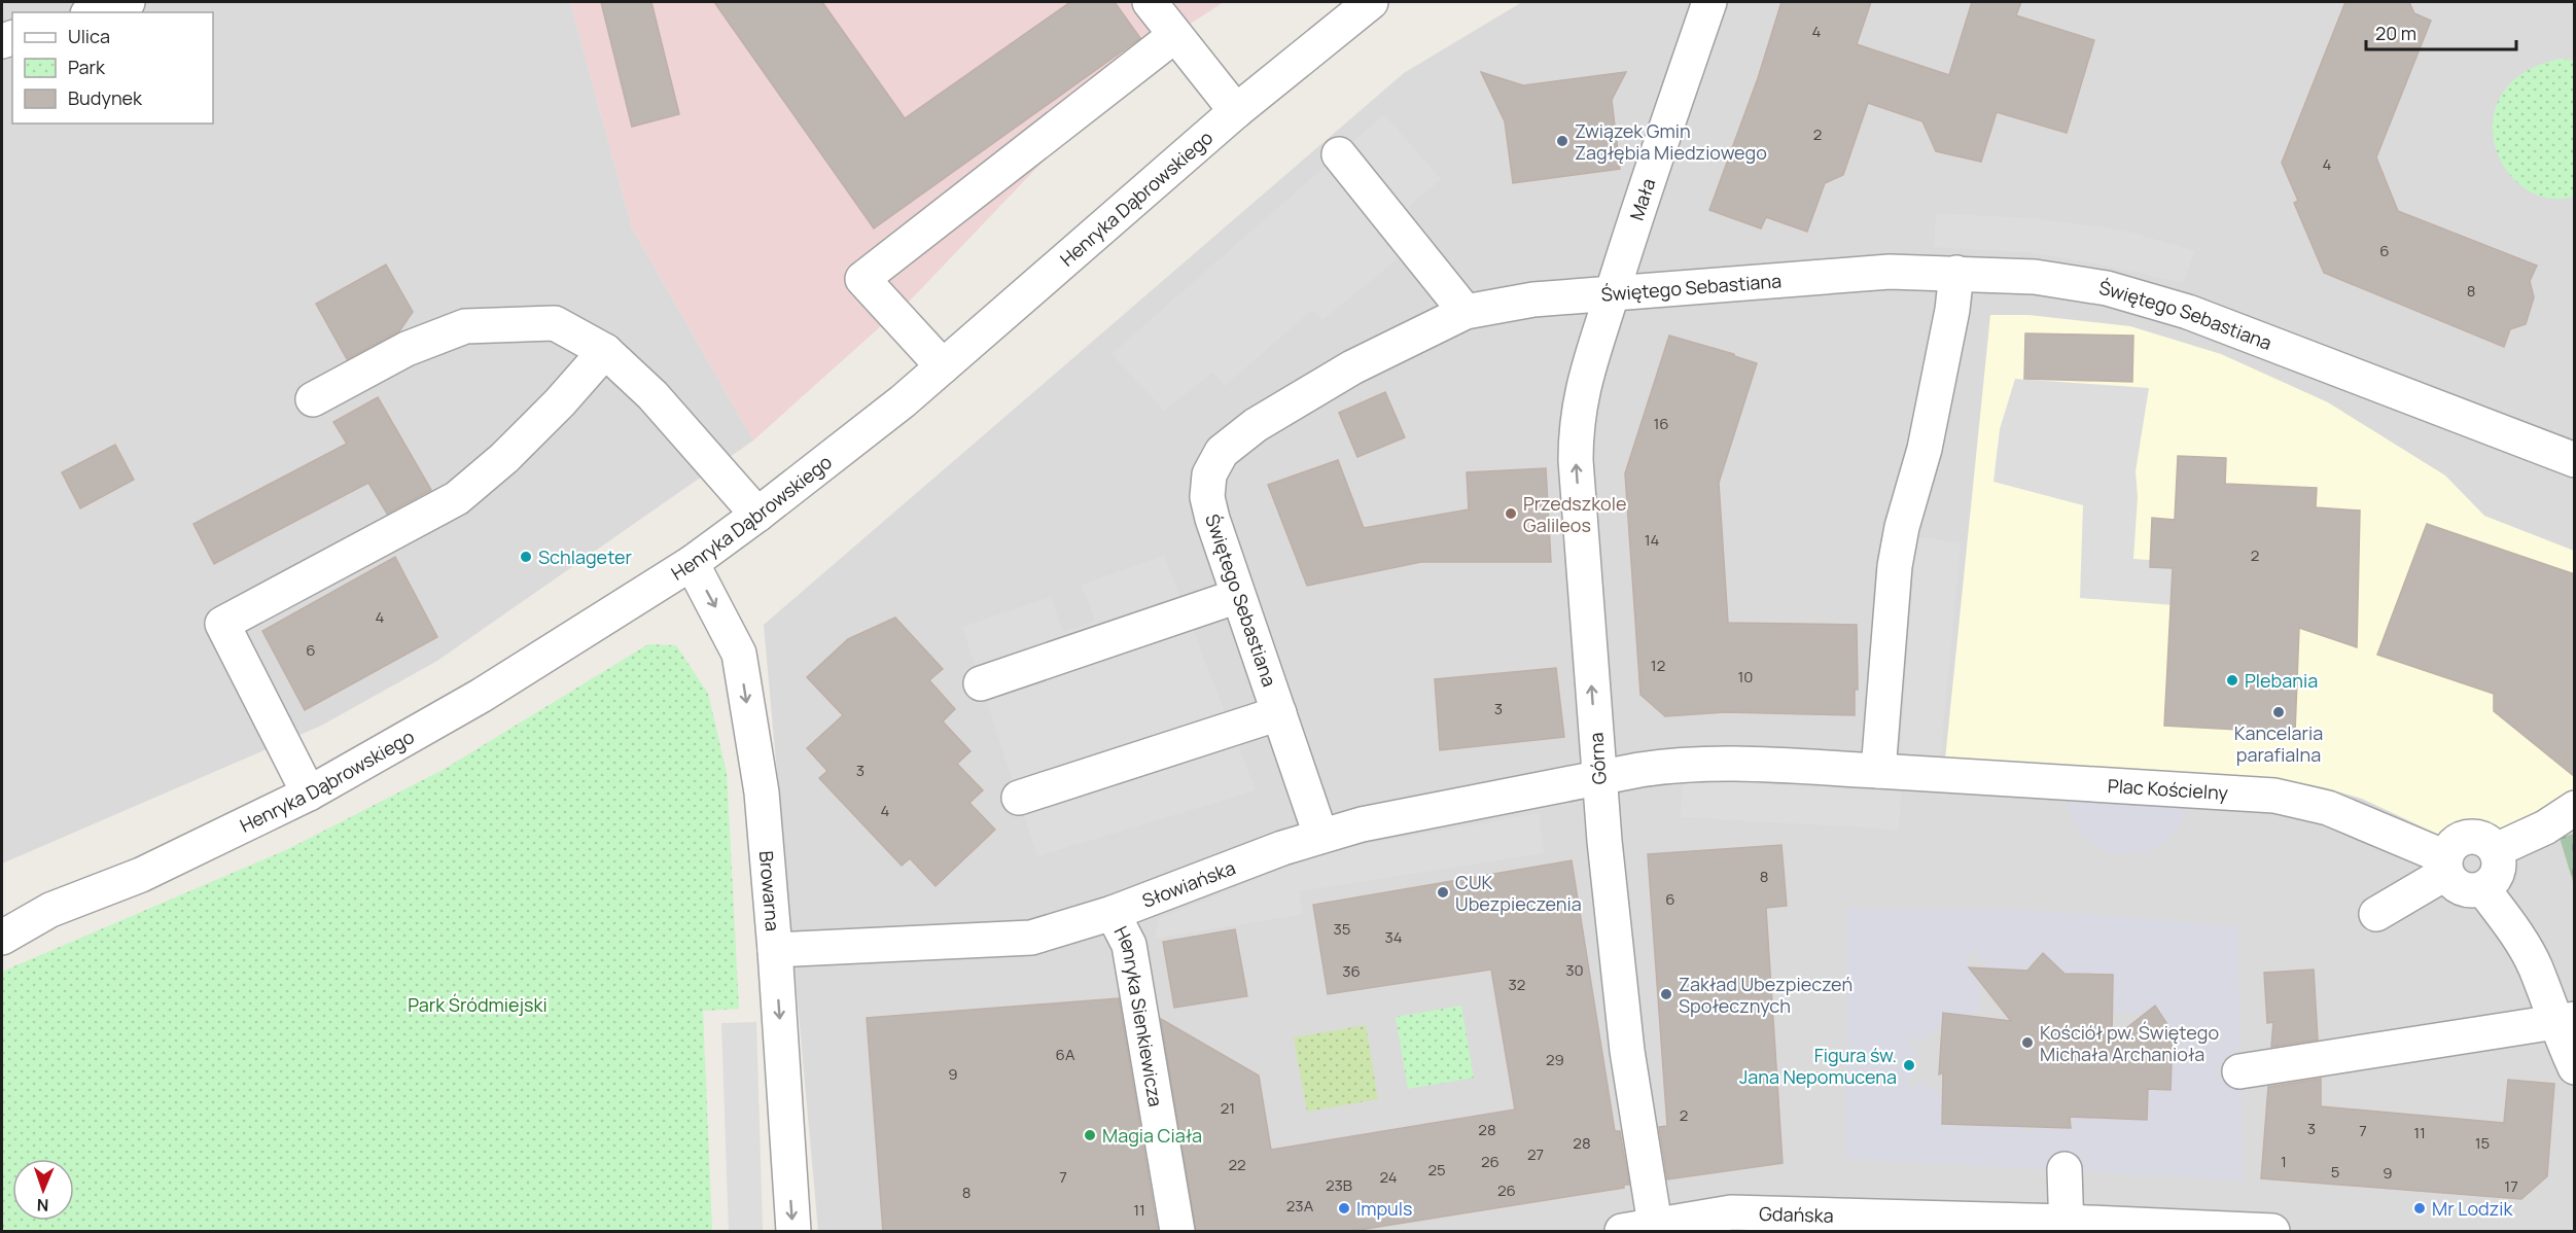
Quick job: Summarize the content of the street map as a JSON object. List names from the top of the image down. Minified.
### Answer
{"streets":{"street":["Henryka Dąbrowskiego","Mała","Świętego Sebastiana","Górna","Plac Kościelny","Słowiańska","Browarna","Henryka Sienkiewicza","Gdańska"]},"crossings":[["Henryka Dąbrowskiego","Browarna"],["Mała","Świętego Sebastiana"],["Mała","Górna"],["Świętego Sebastiana","Górna"],["Świętego Sebastiana","Słowiańska"],["Górna","Plac Kościelny"],["Górna","Słowiańska"],["Górna","Gdańska"],["Plac Kościelny","Słowiańska"],["Słowiańska","Browarna"],["Słowiańska","Henryka Sienkiewicza"]],"one_way":["Browarna"],"parks":["Park Śródmiejski"],"places":["Związek Gmin Zagłębia Miedziowego","Przedszkole Galileos","Schlageter","Plebania","Kancelaria parafialna","CUK Ubezpieczenia","Zakład Ubezpieczeń Społecznych","Kościół pw. Świętego Michała Archanioła","Figura św. Jana Nepomucena","Magia Ciała","Impuls","Mr Lodzik"],"house_numbers":["4","2","4","6","8","16","14","2","4","6","12","10","3","3","4","8","6","35","34","30","36","32","6A","29","9","21","2","3","28","7","11","28","15","27","26","1","22","25","5","9","7","24","23B","17","26","8","23A","11"],"legend":["Ulica","Park","Budynek"],"scale_bar":"20 m","north":"bottom"}
